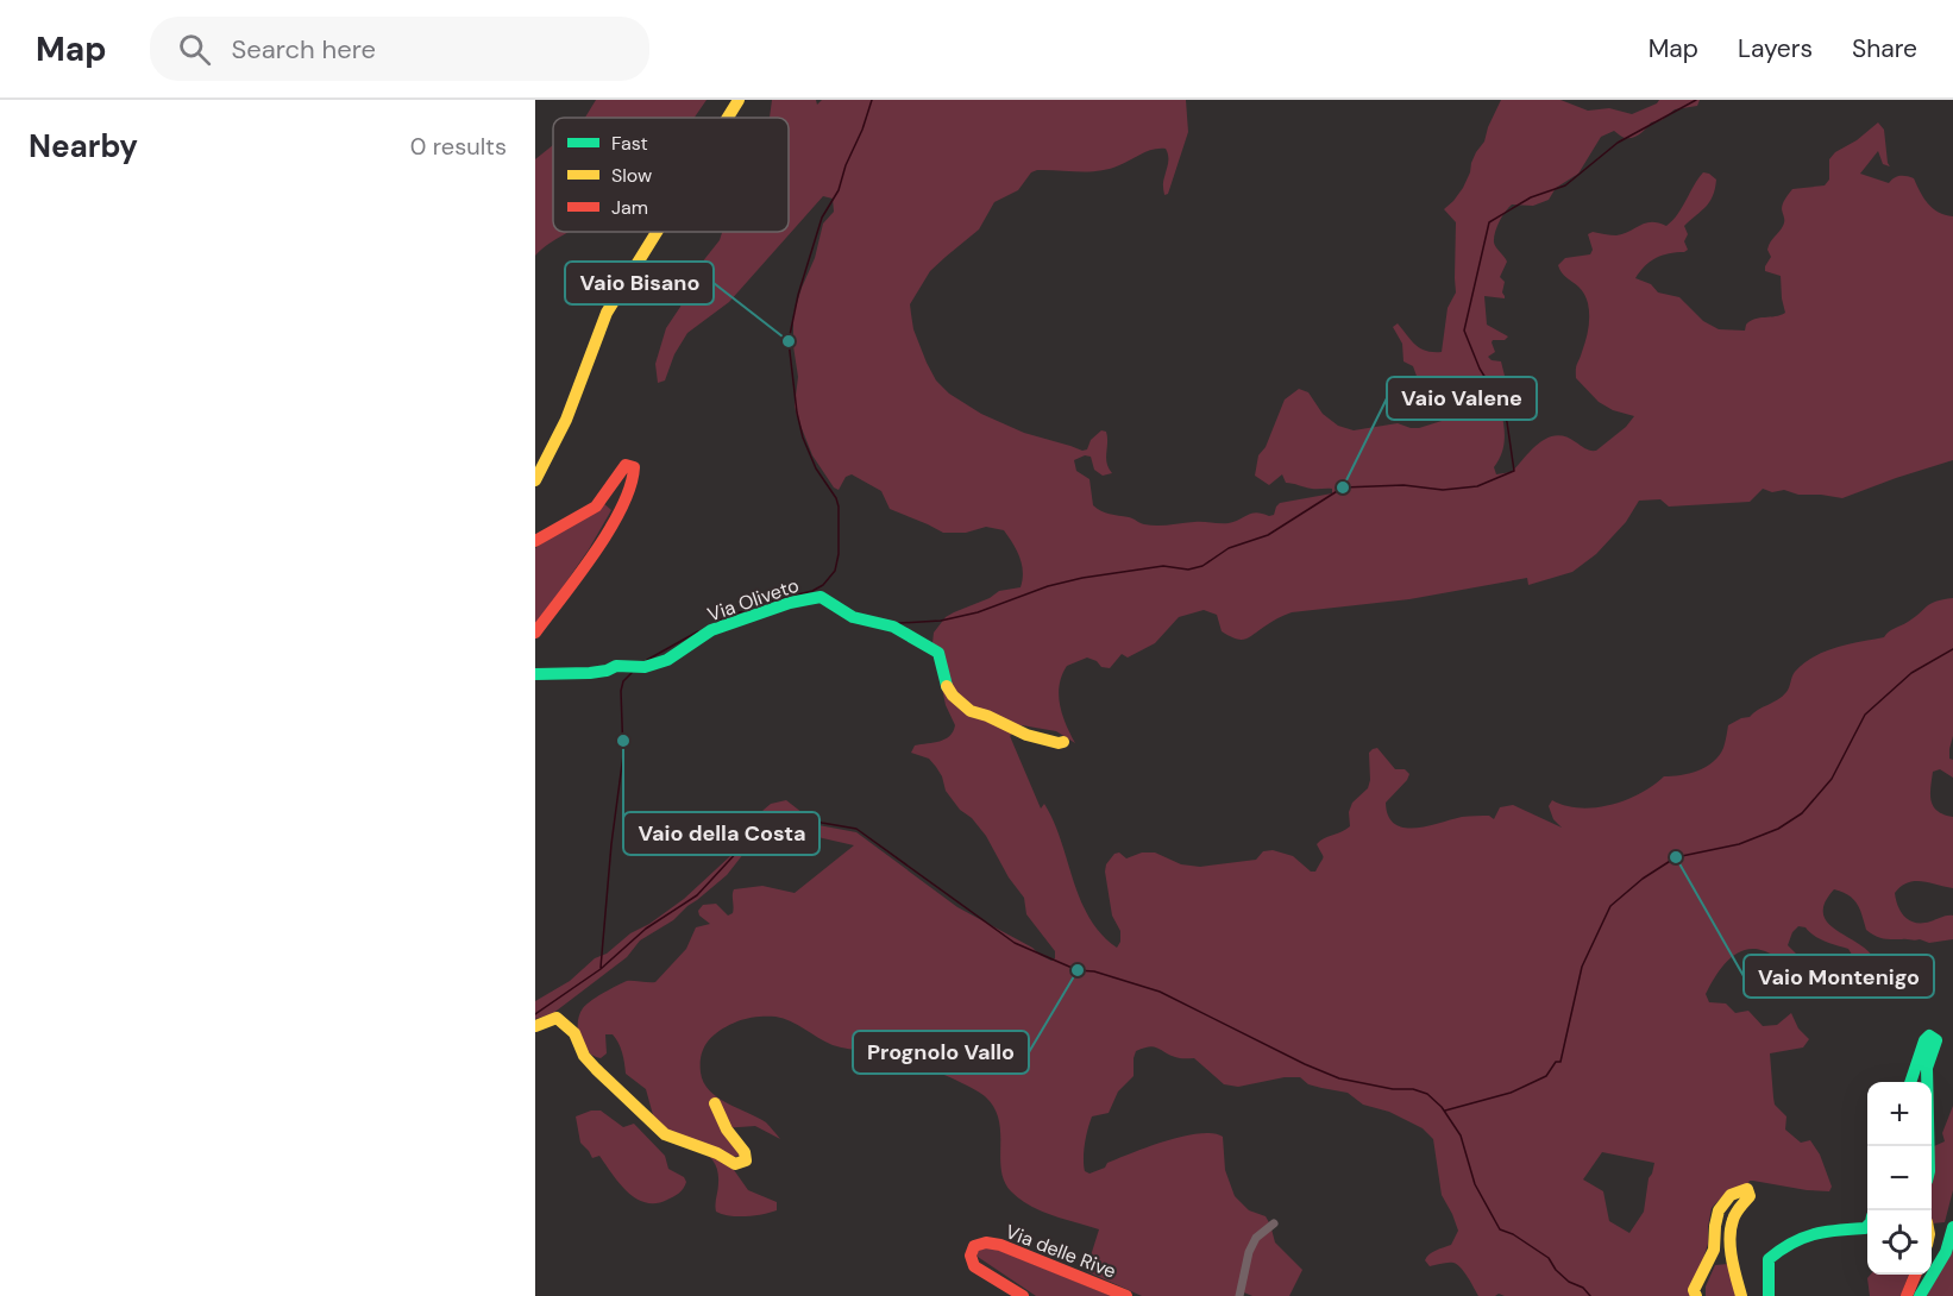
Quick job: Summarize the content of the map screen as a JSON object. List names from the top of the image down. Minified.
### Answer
{"streets":{"street":["Via Oliveto","Via delle Rive"]},"places":["Vaio Bisano","Vaio Valene","Vaio della Costa","Vaio Montenigo","Prognolo Vallo"],"legend":["Fast","Slow","Jam"],"page":{"header":"Map","search":"Search here","nav":["Map","Layers","Share"],"heading":["Nearby","0 results"],"map_buttons":["+","−"]}}
